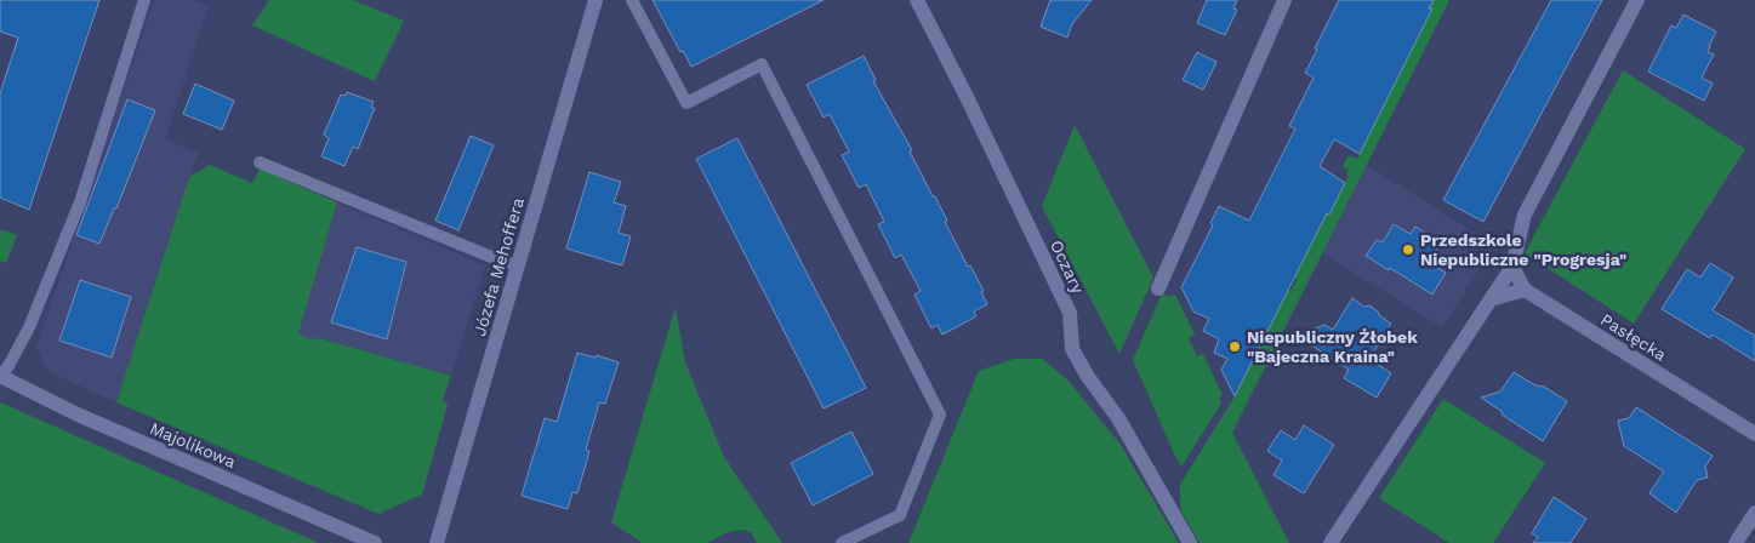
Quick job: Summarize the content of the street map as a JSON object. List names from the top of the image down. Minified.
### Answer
{"streets":{"street":["Józefa Mehoffera","Oczary","Pasłęcka","Majolikowa"]},"places":["Przedszkole Niepubliczne \"Progresja\"","Niepubliczny Żłobek \"Bajeczna Kraina\""]}
